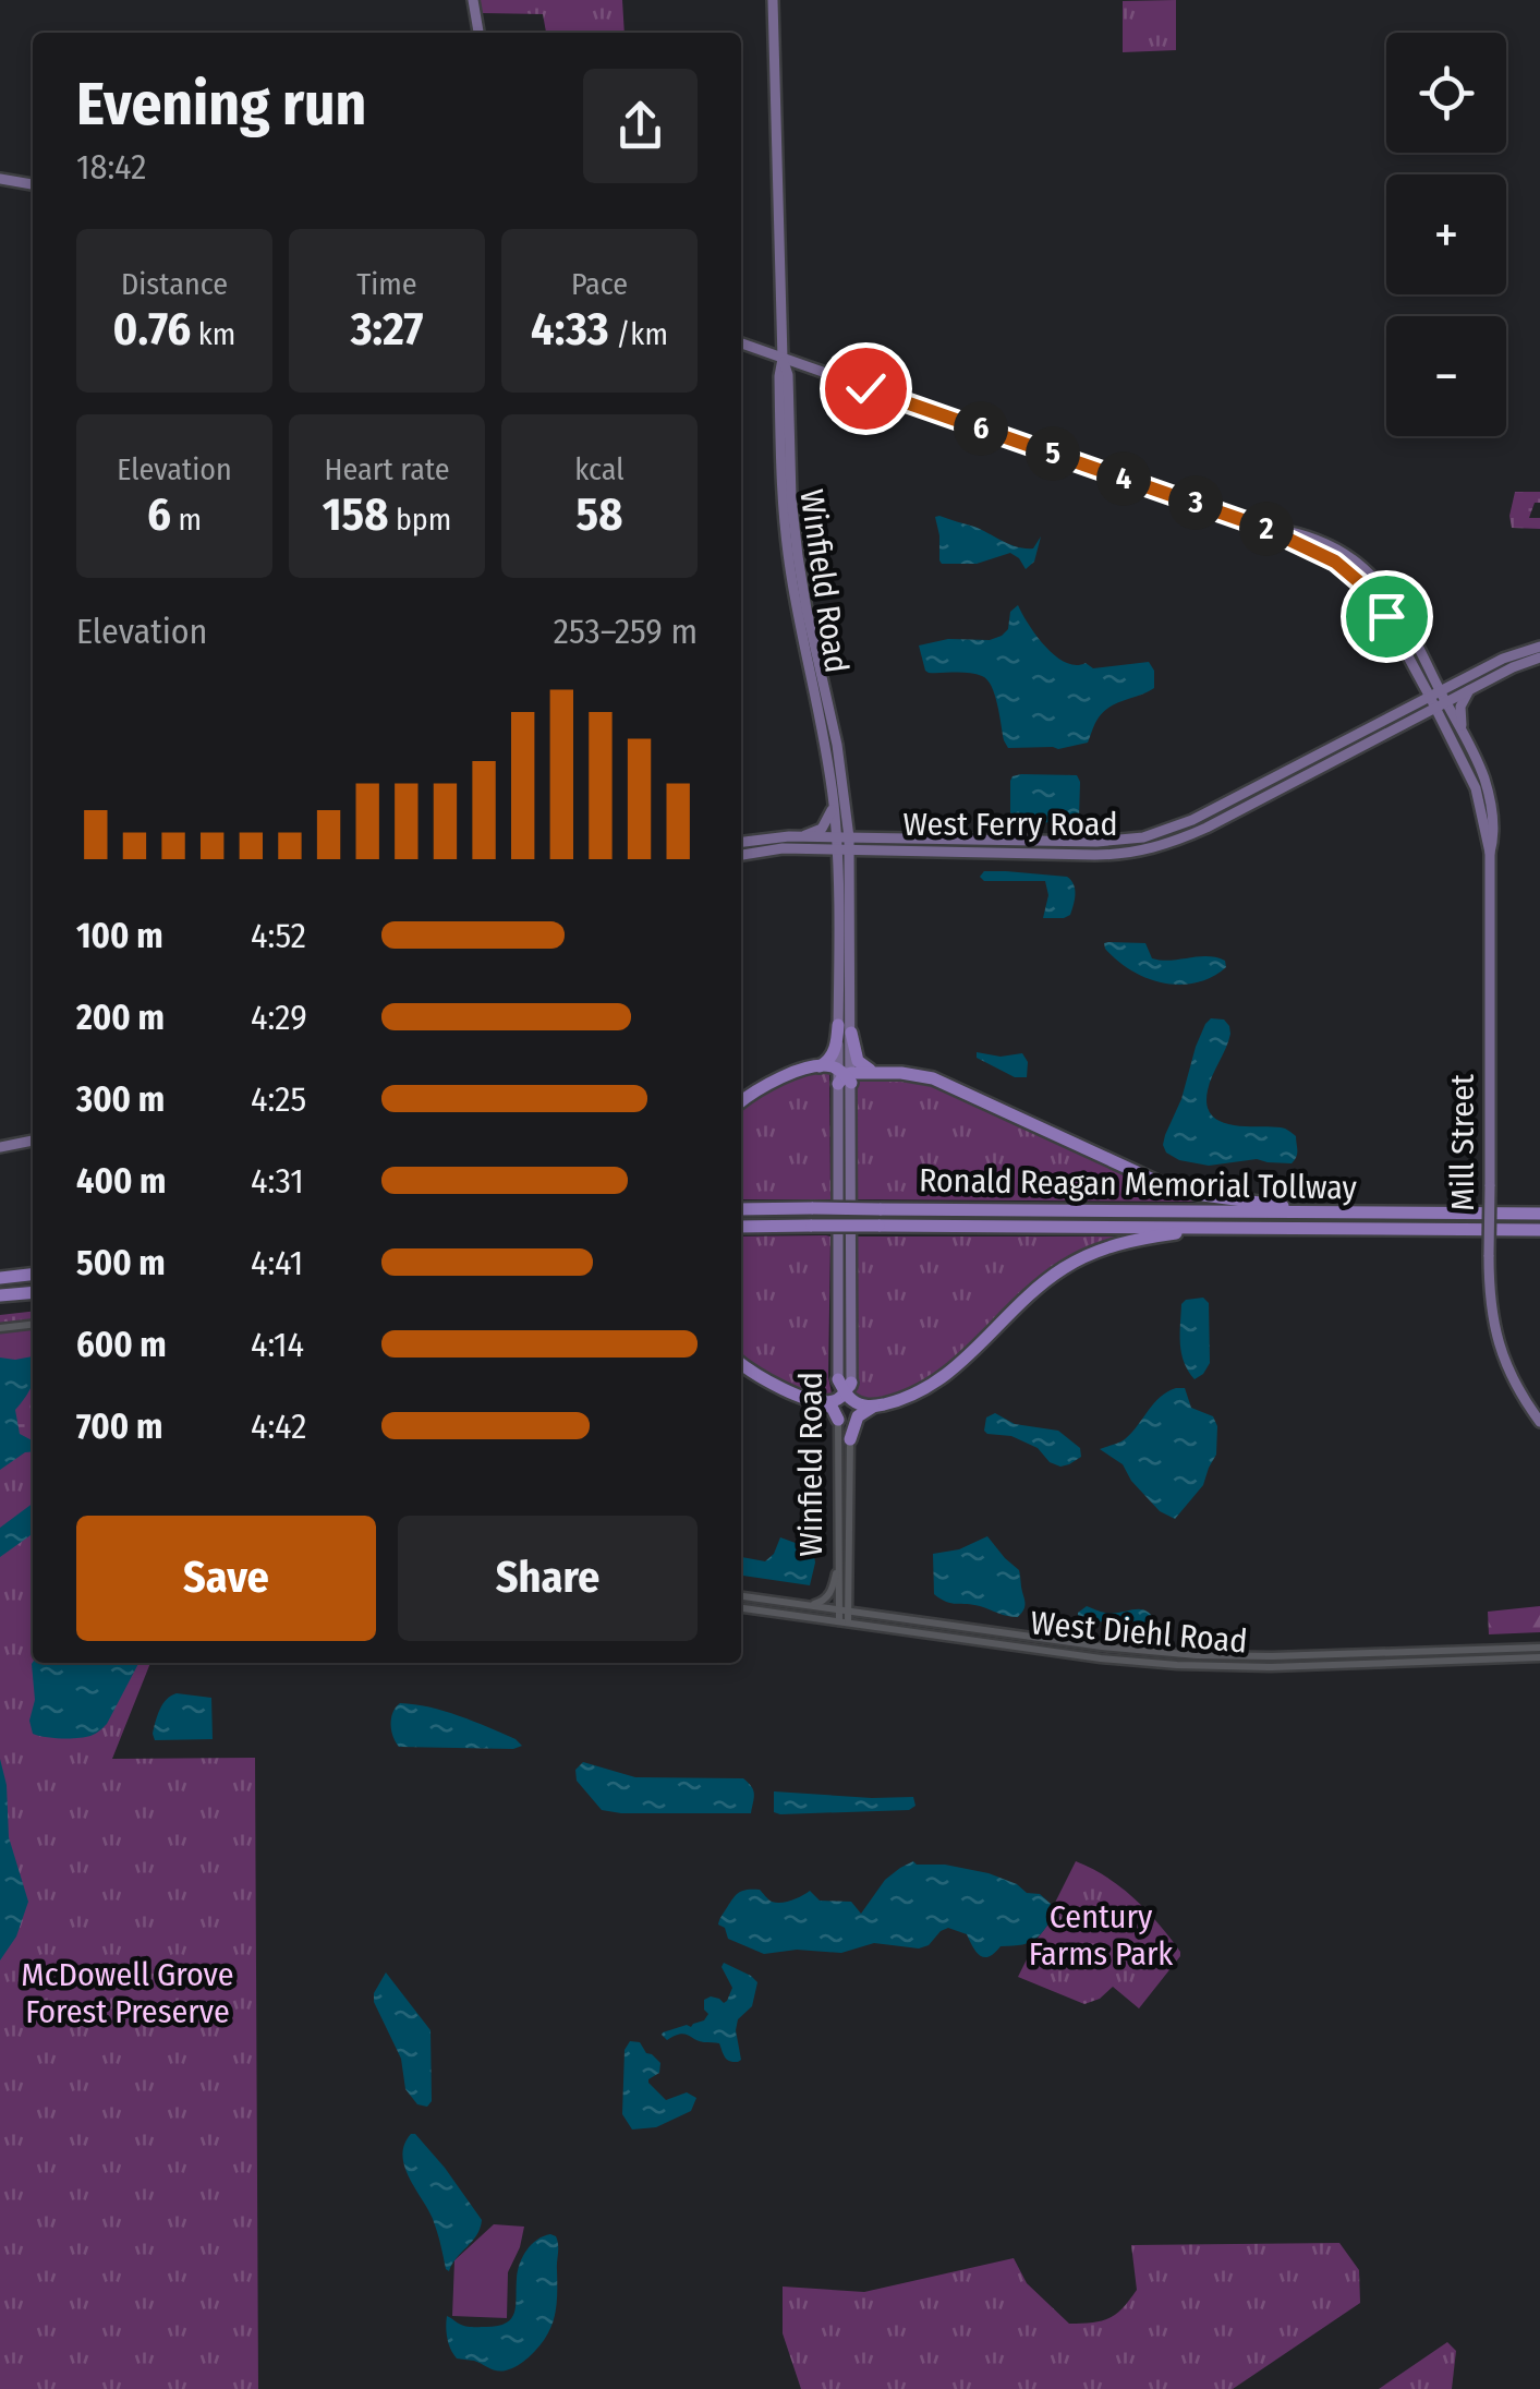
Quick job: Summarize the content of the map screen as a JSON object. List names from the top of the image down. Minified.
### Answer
{"streets":{"highway":["Ronald Reagan Memorial Tollway"],"main road":["Winfield Road","West Ferry Road","Mill Street"],"street":["West Diehl Road"]},"crossings":[["Winfield Road","West Ferry Road"],["Winfield Road","West Diehl Road"],["West Ferry Road","Mill Street"]],"parks":["Century Farms Park","McDowell Grove Forest Preserve"],"page":{"map_buttons":["+","−"],"heading":["Evening run","18:42"],"stats":[["Distance","0.76 km"],["Time","3:27"],["Pace","4:33 /km"],["Elevation","6 m"],["Heart rate","158 bpm"],["kcal","58"]],"pins":["6","5","4","3","2"],"chart":["Elevation","253–259 m"],"list":[{"name":"100 m","note":"4:52"},{"name":"200 m","note":"4:29"},{"name":"300 m","note":"4:25"},{"name":"400 m","note":"4:31"},{"name":"500 m","note":"4:41"},{"name":"600 m","note":"4:14"},{"name":"700 m","note":"4:42"}],"buttons":["Save","Share"]}}
